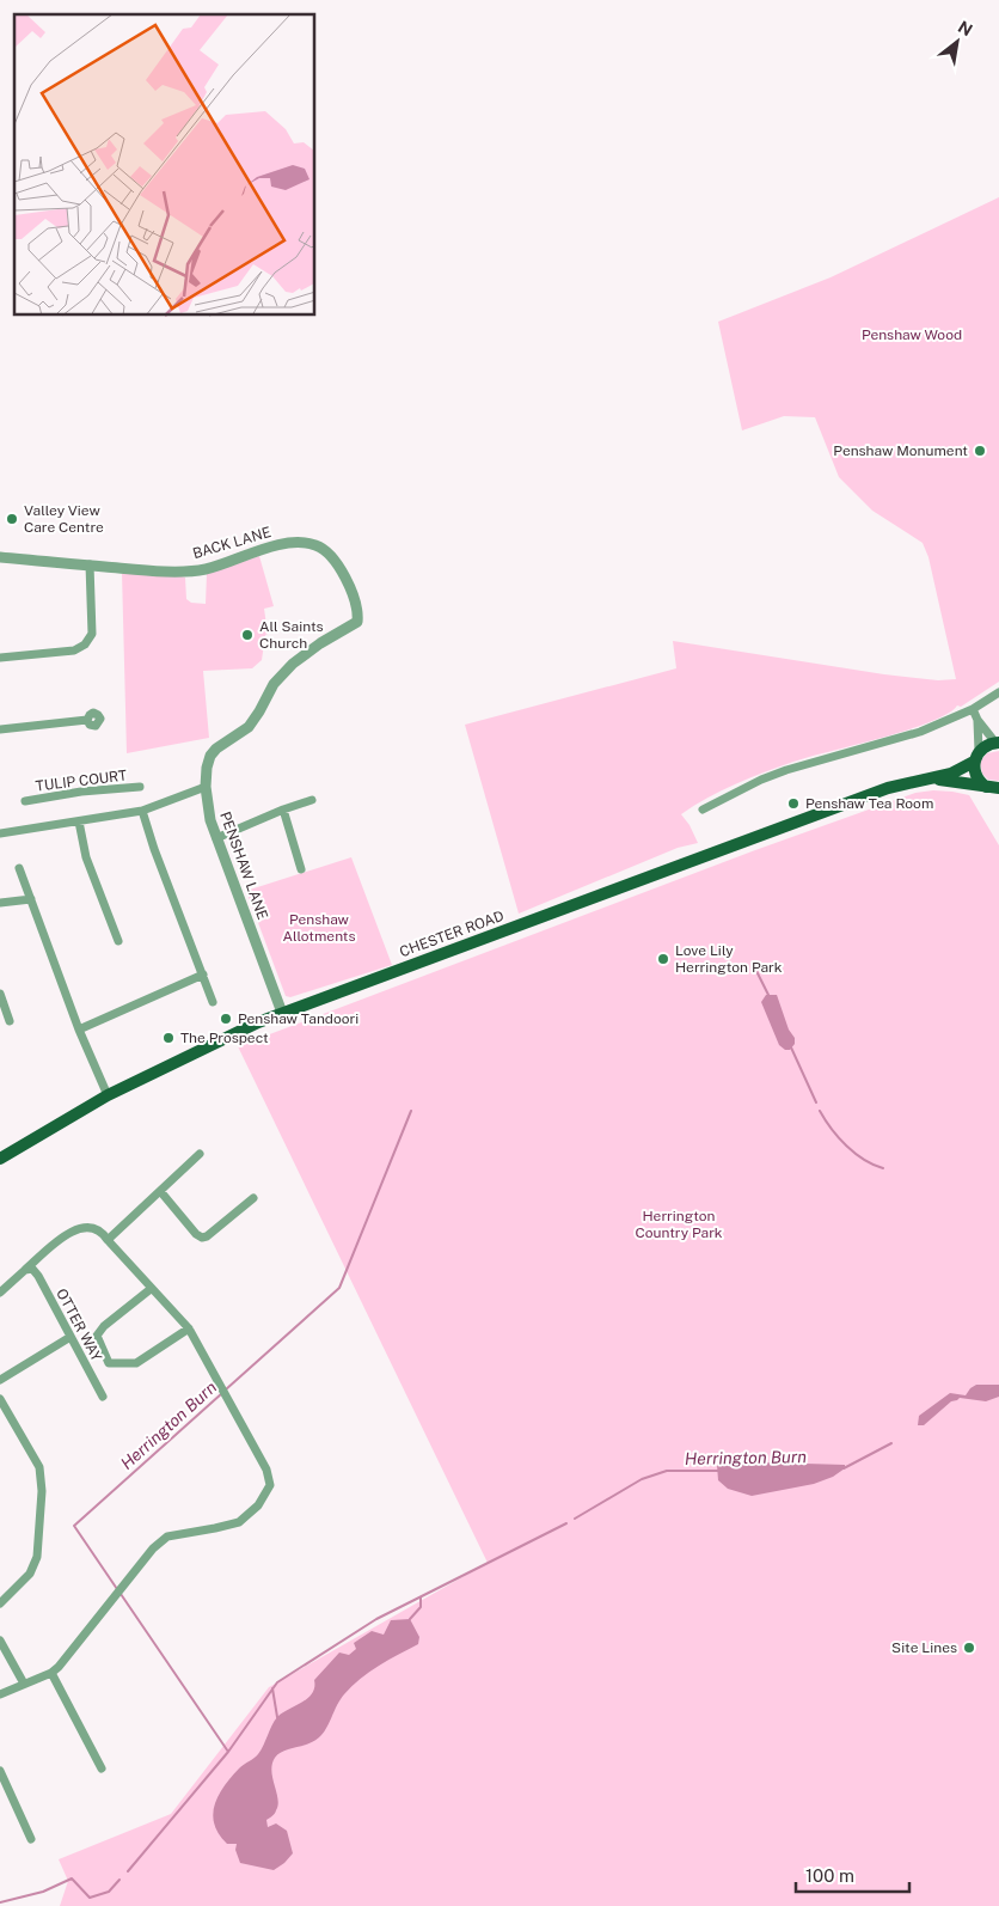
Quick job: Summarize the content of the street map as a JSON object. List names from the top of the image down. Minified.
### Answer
{"streets":{"main road":["CHESTER ROAD"],"street":["BACK LANE","TULIP COURT","PENSHAW LANE","OTTER WAY"]},"crossings":[["BACK LANE","PENSHAW LANE"],["PENSHAW LANE","CHESTER ROAD"]],"water":["Herrington Burn"],"parks":["Penshaw Wood","Penshaw Allotments","Herrington Country Park"],"places":["Penshaw Monument","Valley View Care Centre","All Saints Church","Penshaw Tea Room","Love Lily Herrington Park","Penshaw Tandoori","The Prospect","Site Lines"],"scale_bar":"100 m","north":"top right"}
